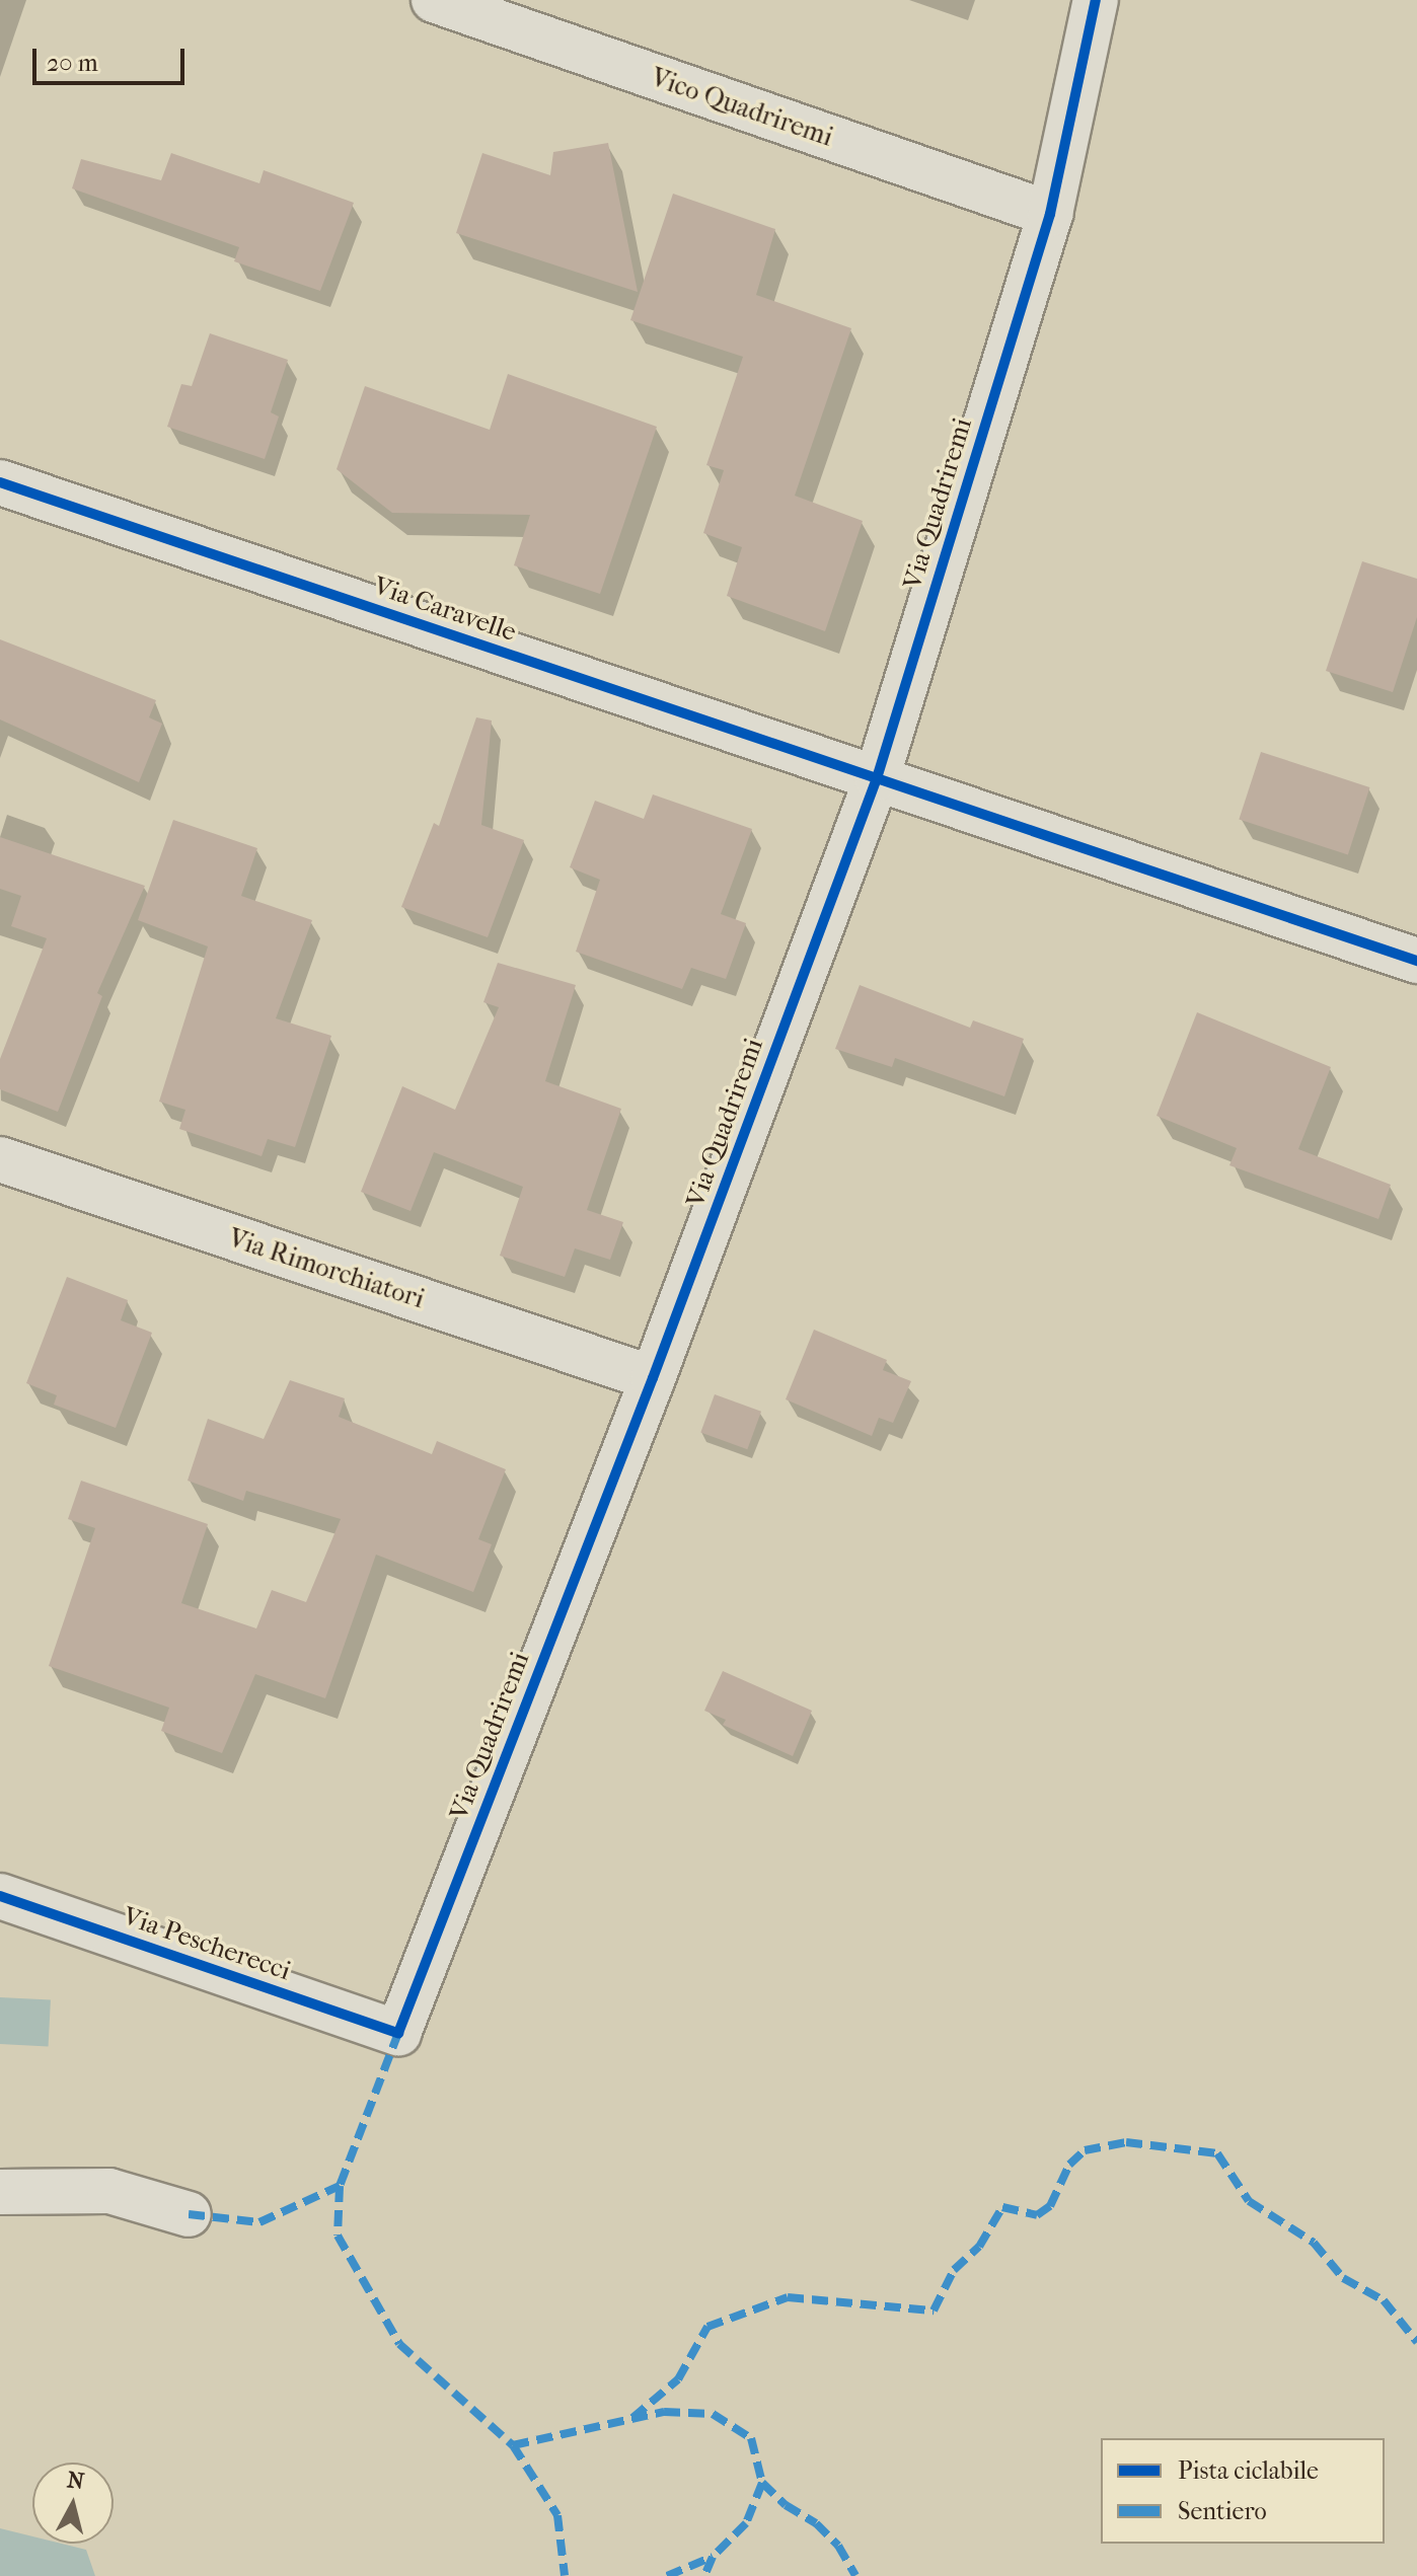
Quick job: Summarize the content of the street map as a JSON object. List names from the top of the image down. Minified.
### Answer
{"streets":{"street":["Vico Quadriremi","Via Quadriremi","Via Caravelle","Via Rimorchiatori","Via Pescherecci"]},"crossings":[["Vico Quadriremi","Via Quadriremi"],["Via Quadriremi","Via Caravelle"],["Via Quadriremi","Via Rimorchiatori"],["Via Quadriremi","Via Pescherecci"]],"legend":["Pista ciclabile","Sentiero"],"scale_bar":"20 m","north":"top"}
